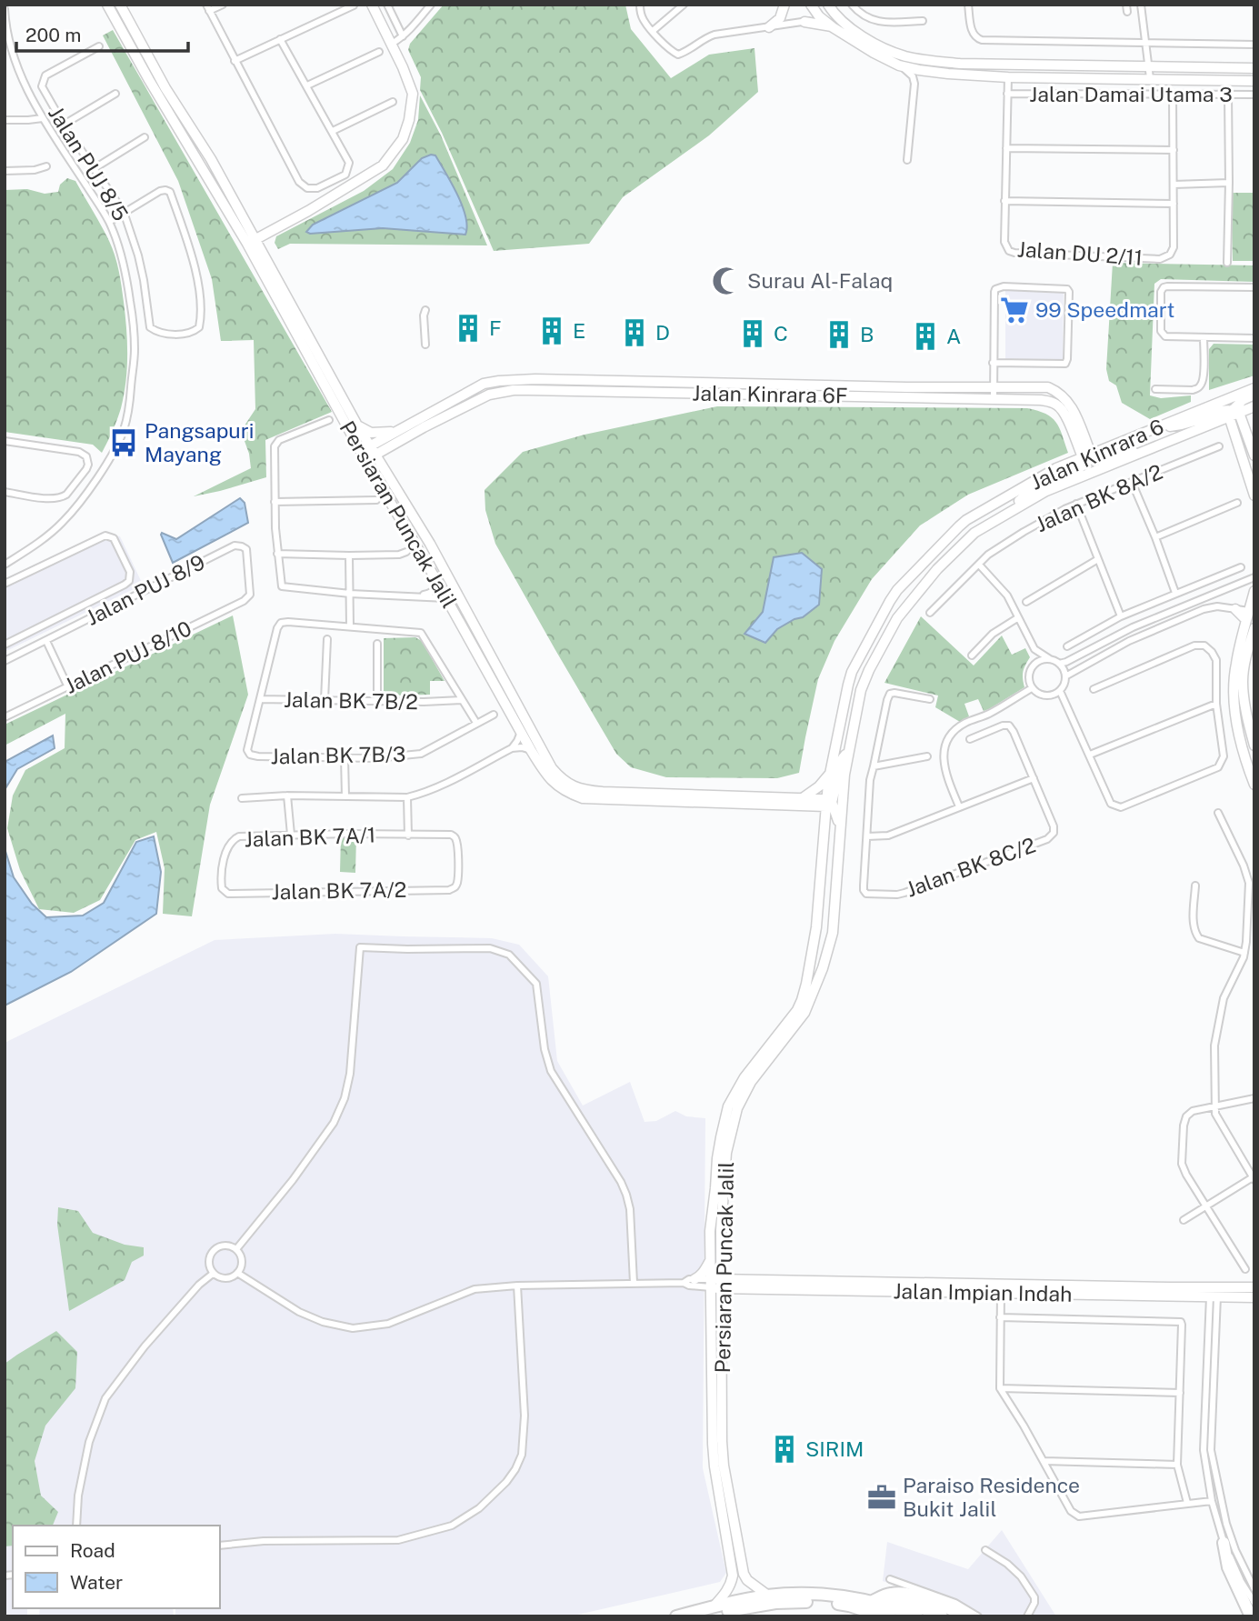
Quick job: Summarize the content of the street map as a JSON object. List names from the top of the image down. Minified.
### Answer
{"streets":{"main road":["Jalan Kinrara 6F","Jalan Kinrara 6","Persiaran Puncak Jalil","Jalan Impian Indah"],"street":["Jalan Damai Utama 3","Jalan PUJ 8/5","Jalan DU 2/11","Jalan BK 8A/2","Jalan PUJ 8/9","Jalan PUJ 8/10","Jalan BK 7B/2","Jalan BK 7B/3","Jalan BK 7A/1","Jalan BK 8C/2","Jalan BK 7A/2"]},"crossings":[["Jalan Damai Utama 3","Jalan DU 2/11"],["Jalan Kinrara 6F","Jalan Kinrara 6"],["Jalan Kinrara 6F","Persiaran Puncak Jalil"],["Jalan Kinrara 6","Persiaran Puncak Jalil"],["Persiaran Puncak Jalil","Jalan Impian Indah"],["Jalan PUJ 8/9","Jalan PUJ 8/10"],["Jalan BK 7B/2","Jalan BK 7B/3"],["Jalan BK 7A/1","Jalan BK 7A/2"]],"places":{"mosque":["Surau Al-Falaq"],"supermarket":["99 Speedmart"],"building":["F","E","D","C","B","A","SIRIM"],"bus stop":["Pangsapuri Mayang"],"office":["Paraiso Residence Bukit Jalil"]},"legend":["Road","Water"],"scale_bar":"200 m"}
